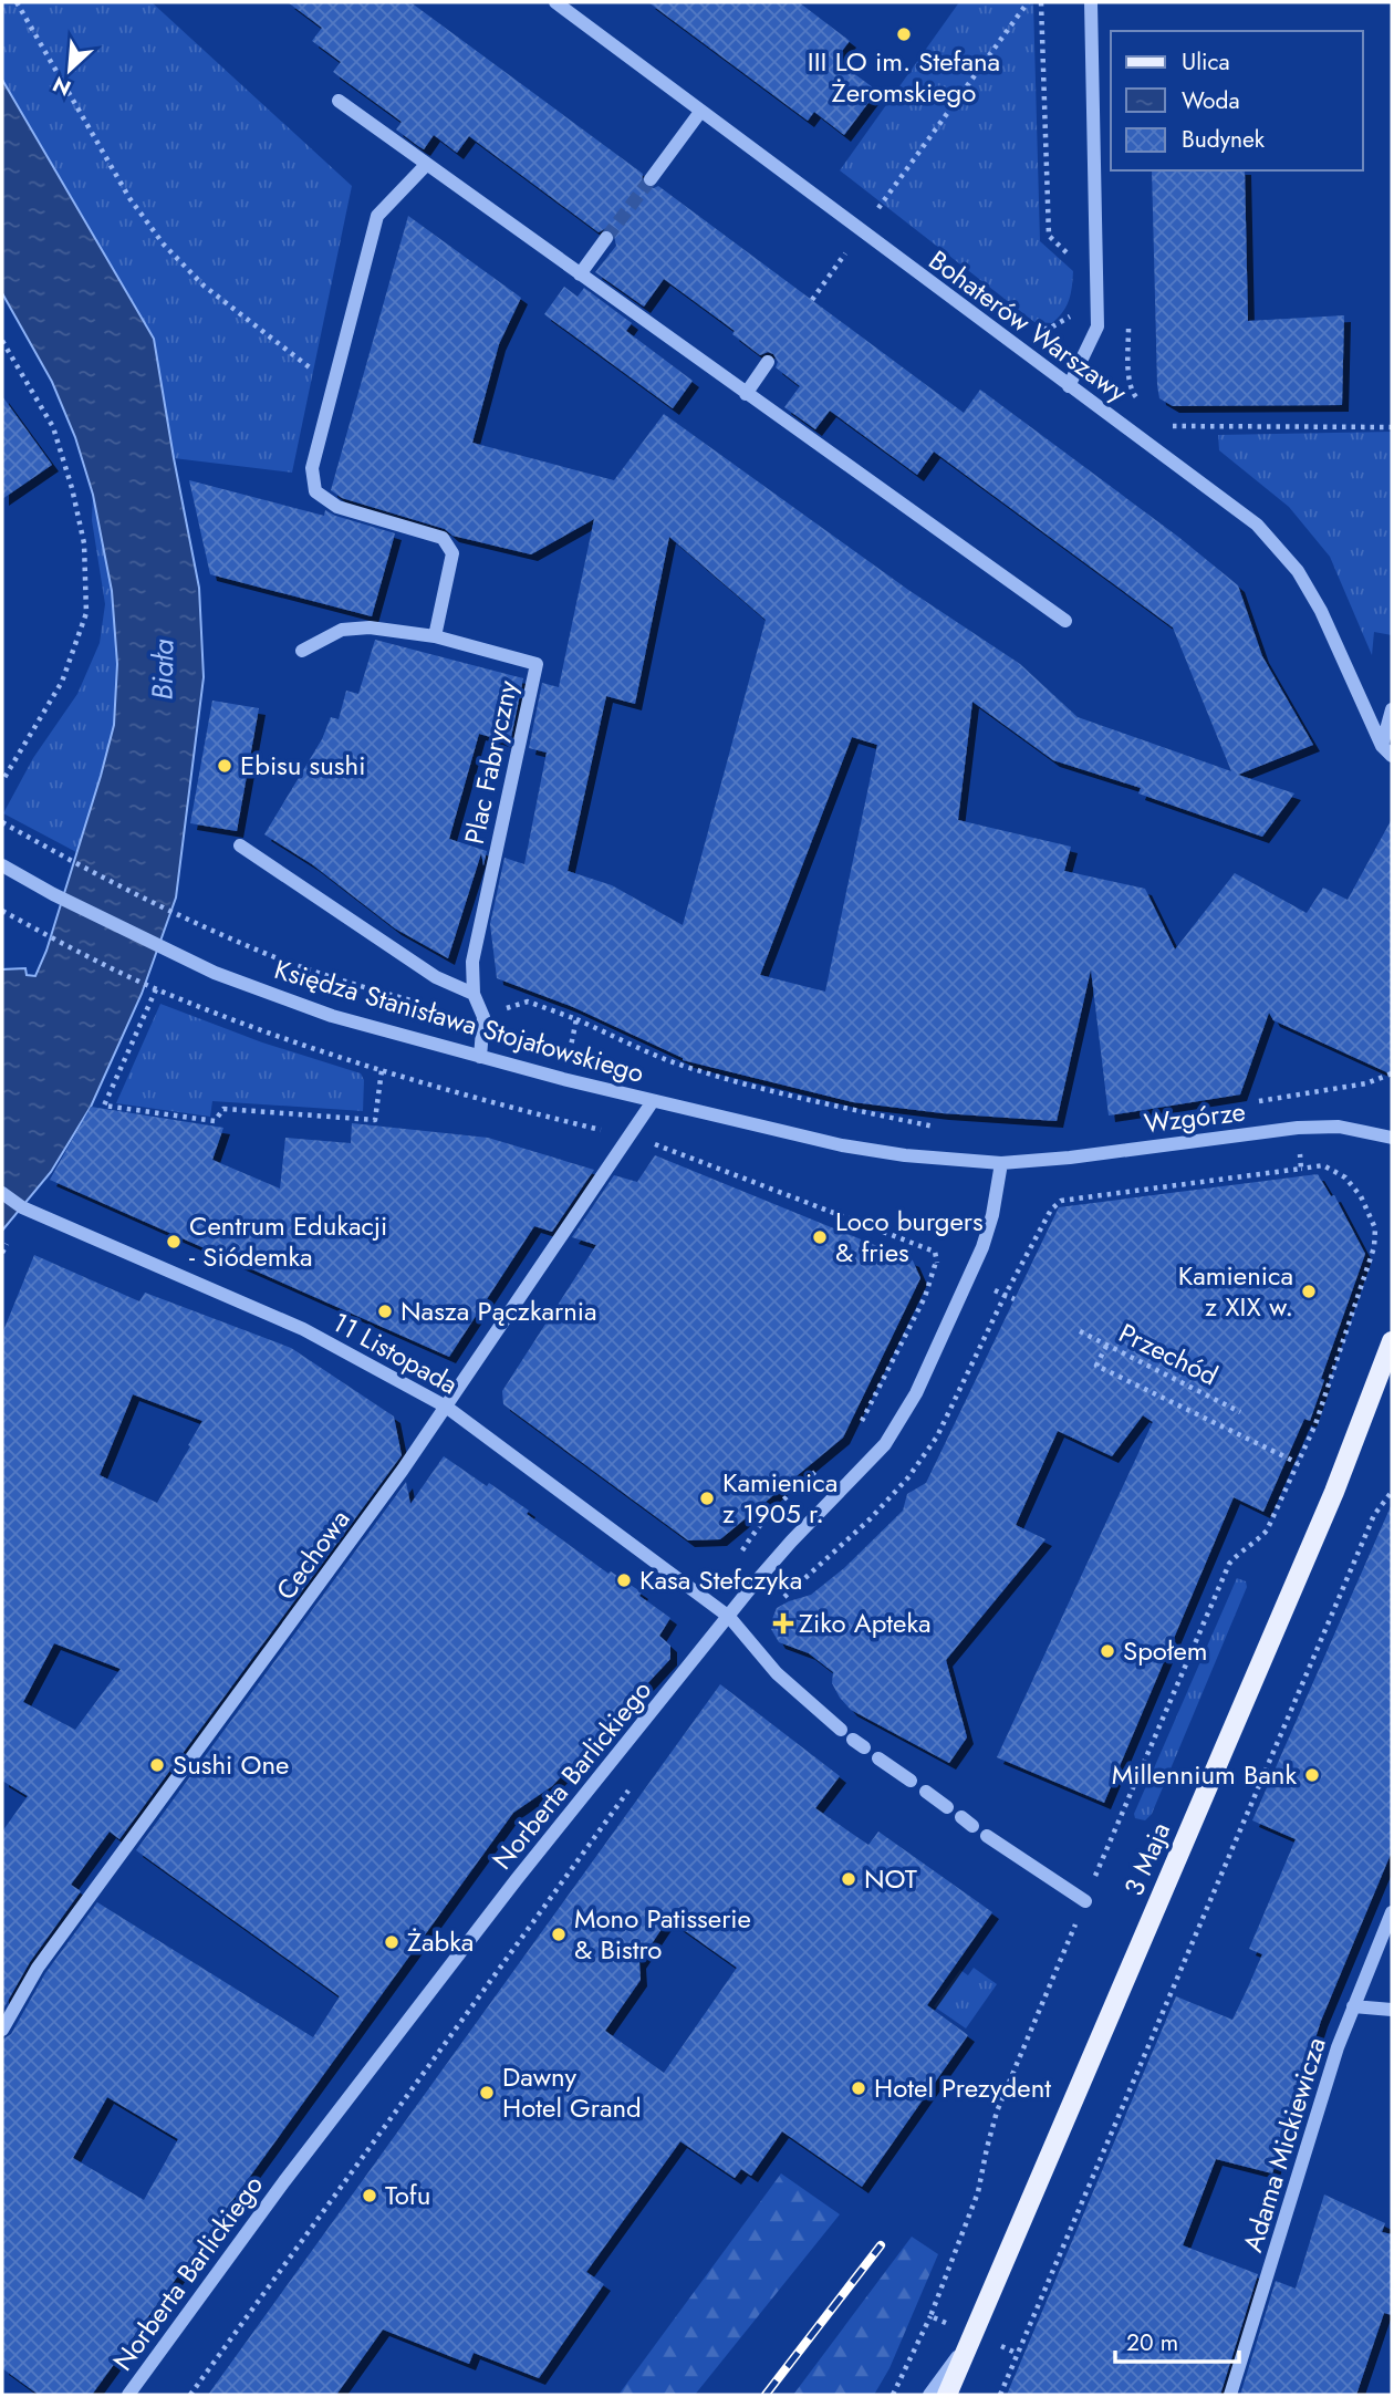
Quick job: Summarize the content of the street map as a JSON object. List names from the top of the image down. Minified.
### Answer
{"streets":{"main road":["3 Maja"],"street":["Bohaterów Warszawy","Plac Fabryczny","Księdza Stanisława Stojałowskiego","Wzgórze","11 Listopada","Cechowa","Norberta Barlickiego","Adama Mickiewicza"],"path":["Przechód"]},"crossings":[["Plac Fabryczny","Księdza Stanisława Stojałowskiego"],["Księdza Stanisława Stojałowskiego","Wzgórze"],["Księdza Stanisława Stojałowskiego","Cechowa"],["Księdza Stanisława Stojałowskiego","Norberta Barlickiego"],["Wzgórze","Norberta Barlickiego"],["11 Listopada","Cechowa"],["11 Listopada","Norberta Barlickiego"]],"water":["Biała"],"places":{"other":["III LO im. Stefana Żeromskiego","Ebisu sushi","Loco burgers & fries","Centrum Edukacji - Siódemka","Kamienica z XIX w.","Nasza Pączkarnia","Kamienica z 1905 r.","Kasa Stefczyka","Społem","Sushi One","Millennium Bank","NOT","Mono Patisserie & Bistro","Żabka","Hotel Prezydent","Dawny Hotel Grand","Tofu"],"health":["Ziko Apteka"]},"legend":["Ulica","Woda","Budynek"],"scale_bar":"20 m","north":"bottom left"}
